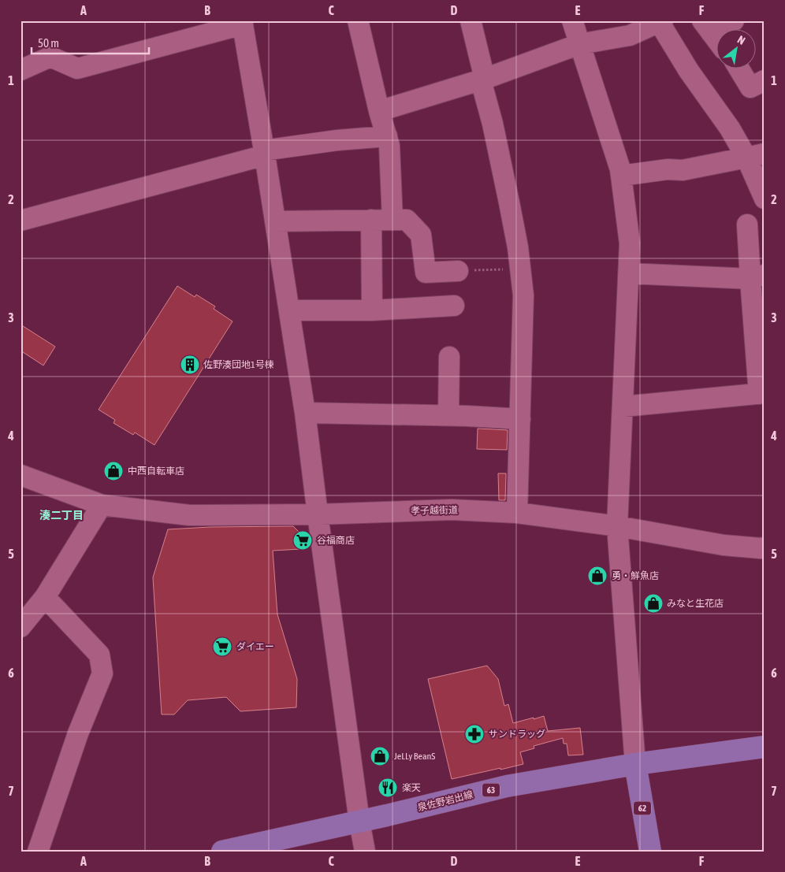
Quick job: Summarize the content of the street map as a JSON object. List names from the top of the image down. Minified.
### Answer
{"streets":{"main road":["63","泉佐野岩出線","62"],"street":["孝子越街道"]},"crossings":[["泉佐野岩出線","62"]],"districts":["湊二丁目"],"places":{"building":["佐野湊団地1号棟"],"shop":["中西自転車店","勇・鮮魚店","みなと生花店","JeLLy BeanS"],"supermarket":["谷福商店","ダイエー"],"pharmacy":["サンドラッグ"],"restaurant":["楽天"]},"scale_bar":"50 m","north":"top right","grid":{"columns":["A","B","C","D","E","F"],"rows":["1","2","3","4","5","6","7"]}}
